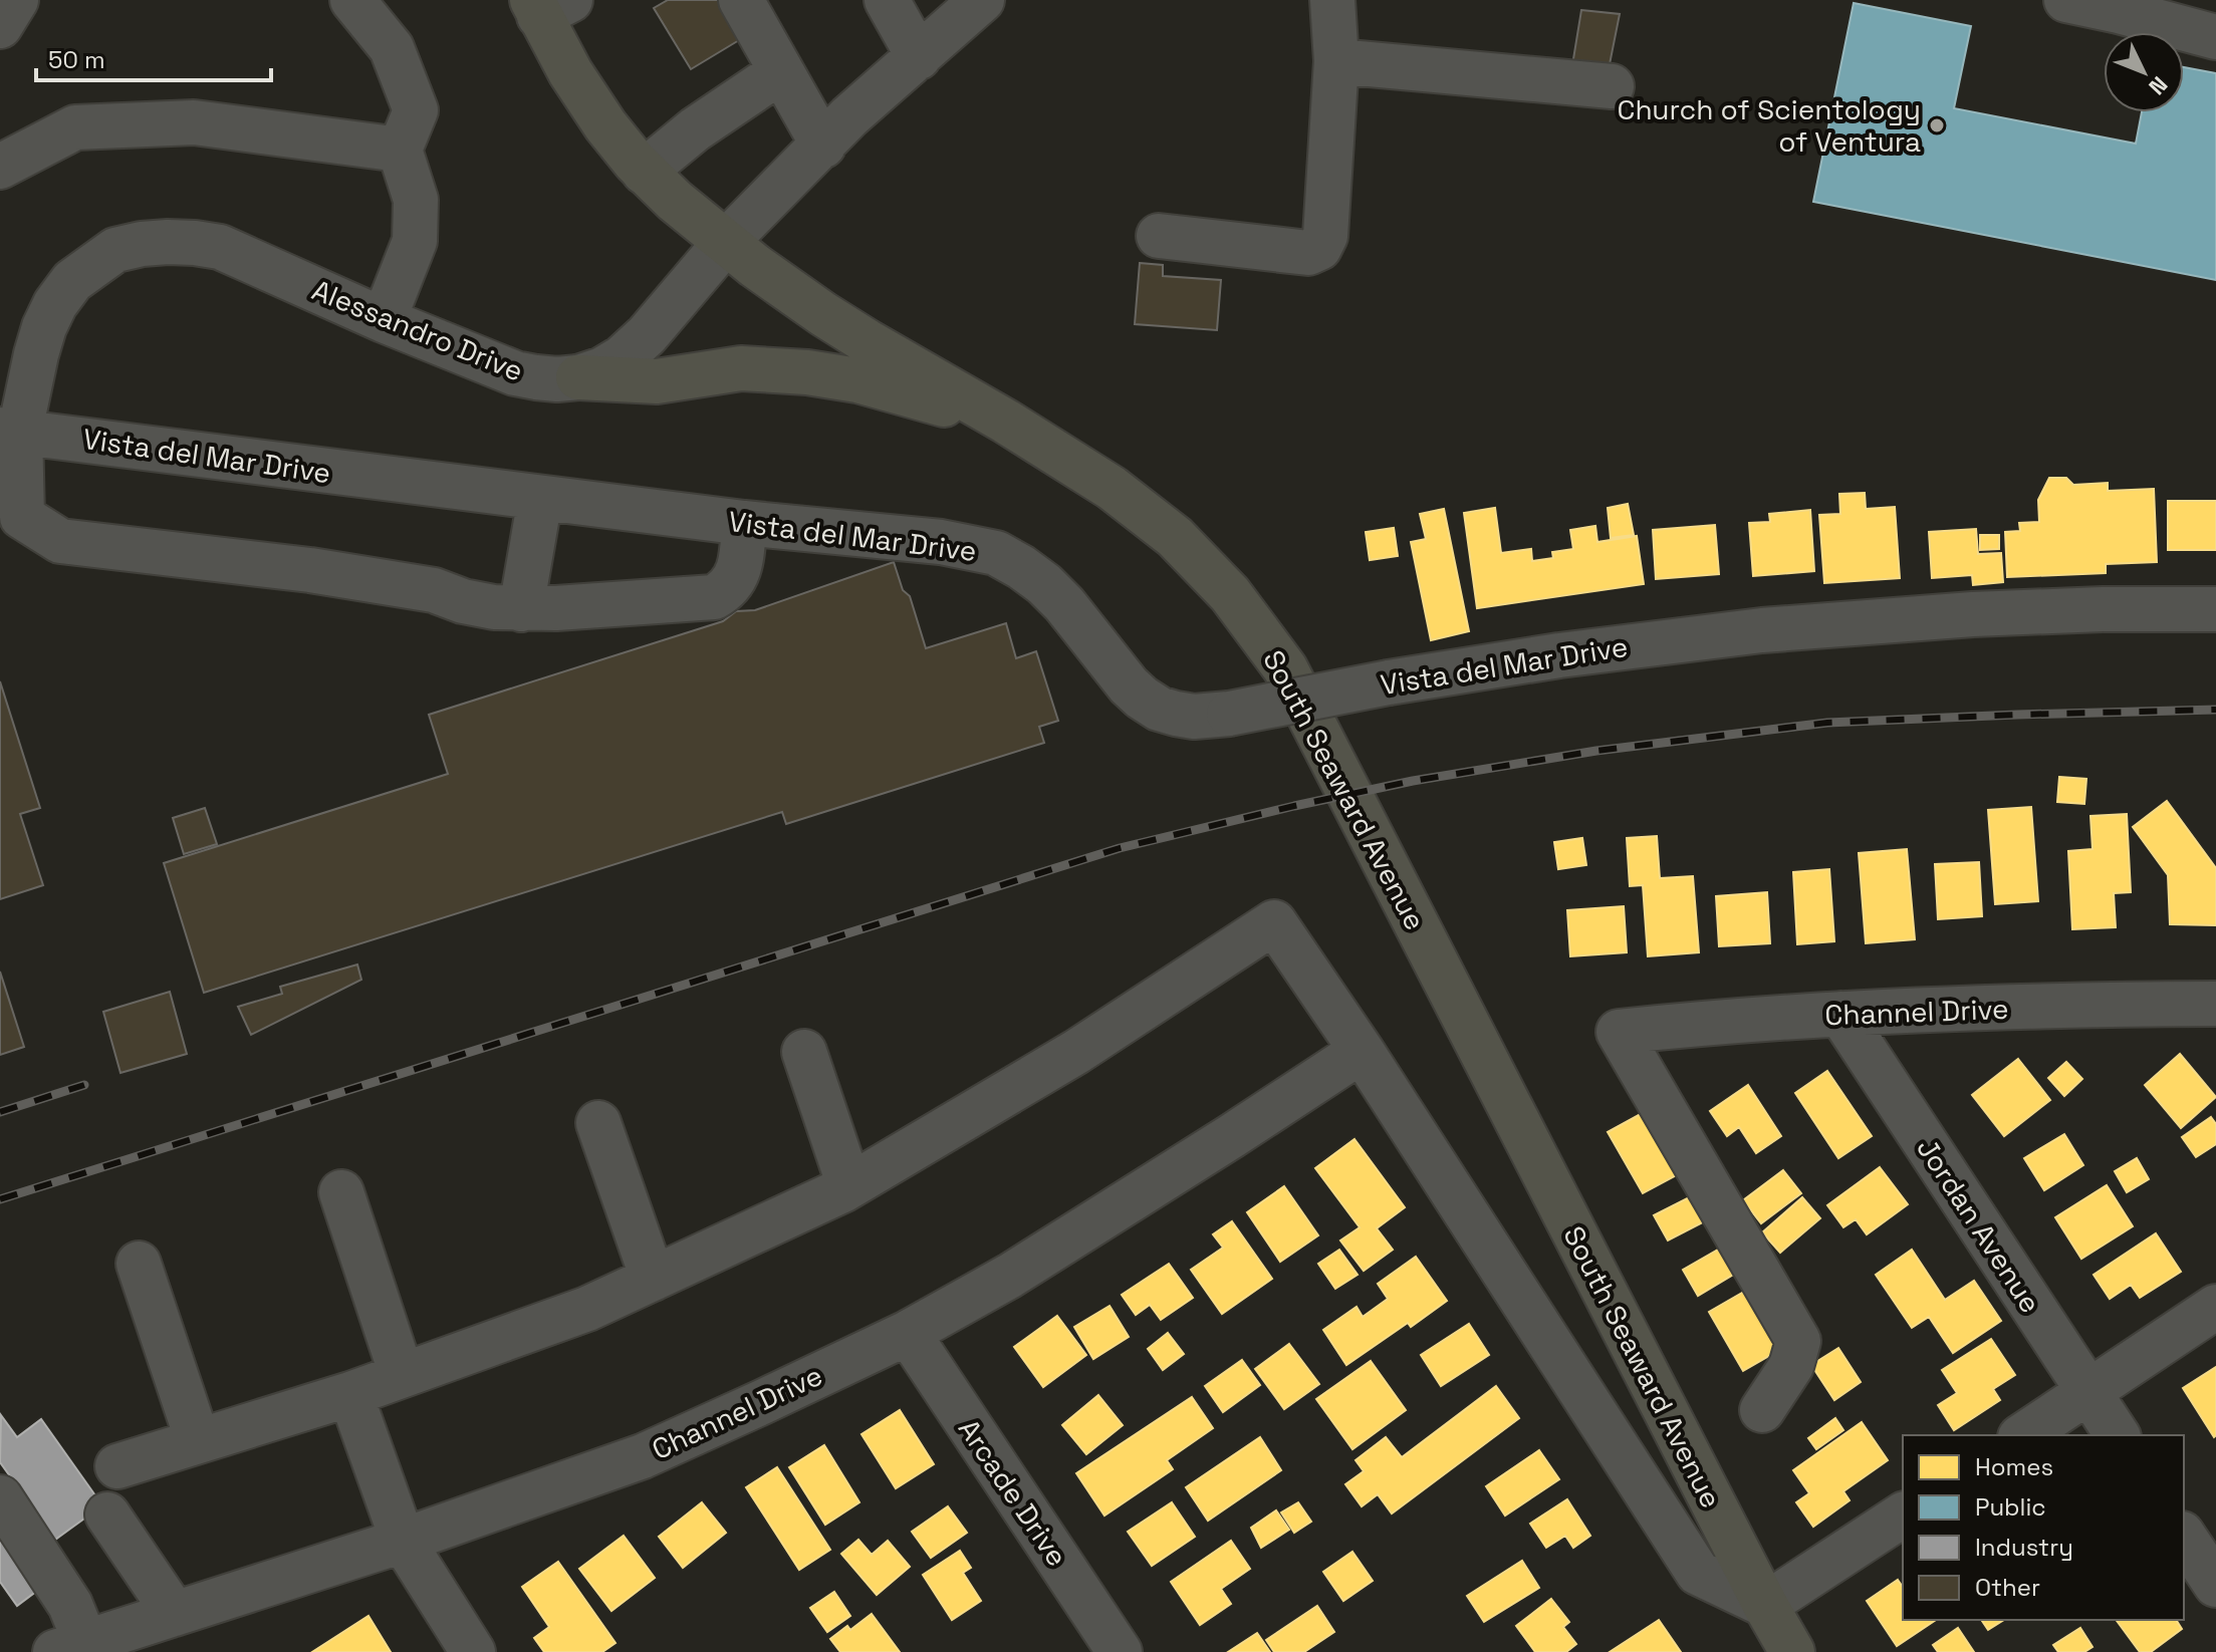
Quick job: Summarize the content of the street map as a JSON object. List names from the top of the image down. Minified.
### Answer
{"streets":{"main road":["South Seaward Avenue"],"street":["Alessandro Drive","Vista del Mar Drive","Channel Drive","Jordan Avenue","Arcade Drive"]},"crossings":[["Alessandro Drive","Vista del Mar Drive"],["Alessandro Drive","South Seaward Avenue"],["South Seaward Avenue","Channel Drive"],["Channel Drive","Jordan Avenue"],["Channel Drive","Arcade Drive"]],"places":["Church of Scientology of Ventura"],"legend":["Homes","Public","Industry","Other"],"scale_bar":"50 m","north":"bottom right"}
